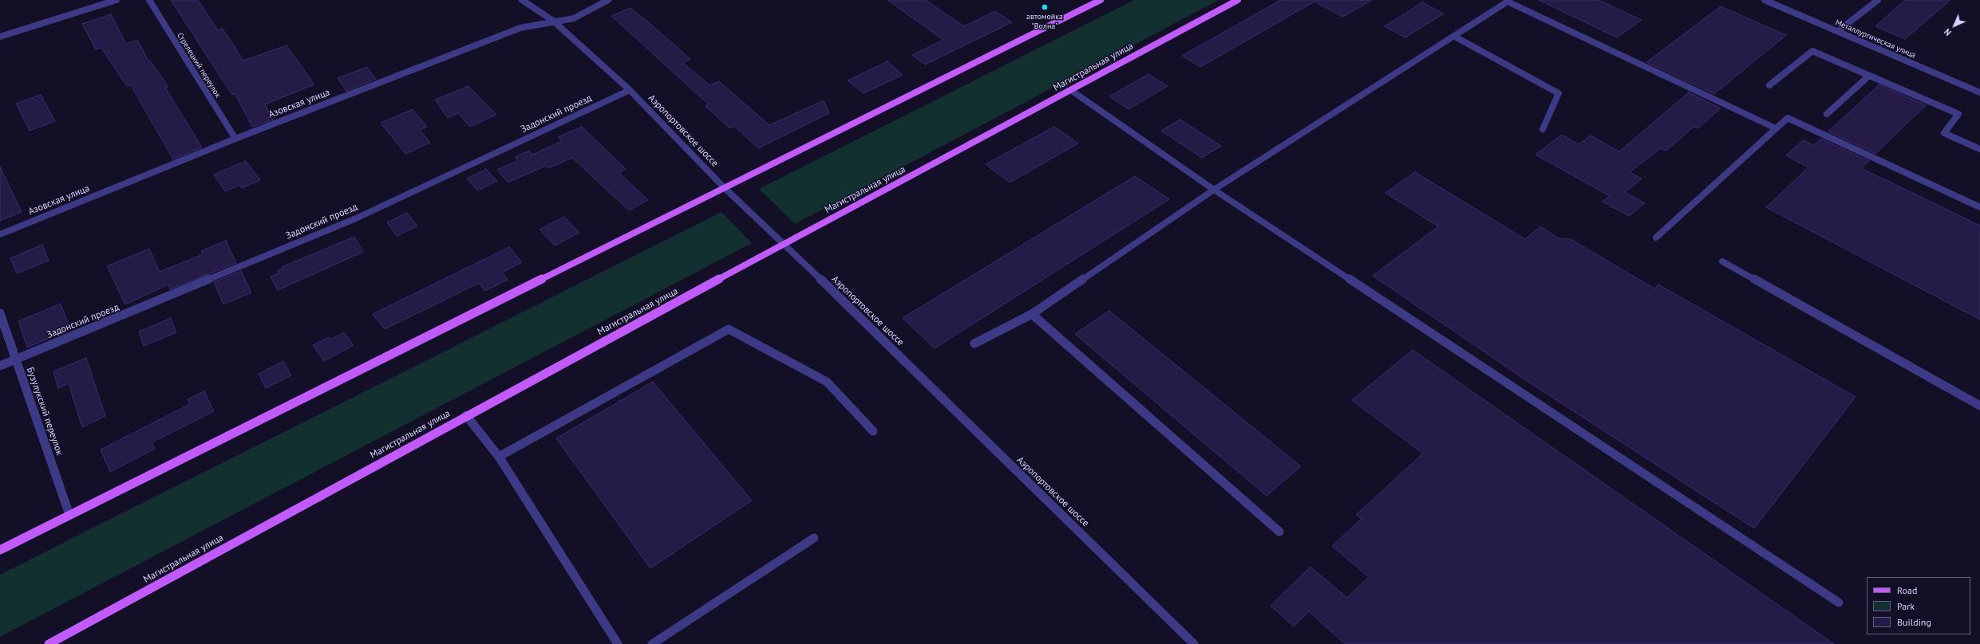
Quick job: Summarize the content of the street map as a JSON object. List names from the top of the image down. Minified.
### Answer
{"streets":{"main road":["Магистральная улица"],"street":["Металлургическая улица","Стрелецкий переулок","Азовская улица","Задонский проезд","Аэропортовское шоссе","Бузулукский переулок"]},"crossings":[["Стрелецкий переулок","Азовская улица"],["Магистральная улица","Аэропортовское шоссе"],["Азовская улица","Аэропортовское шоссе"],["Задонский проезд","Аэропортовское шоссе"],["Задонский проезд","Бузулукский переулок"]],"places":["автомойка \"Волна\""],"legend":["Road","Park","Building"],"north":"bottom left"}
